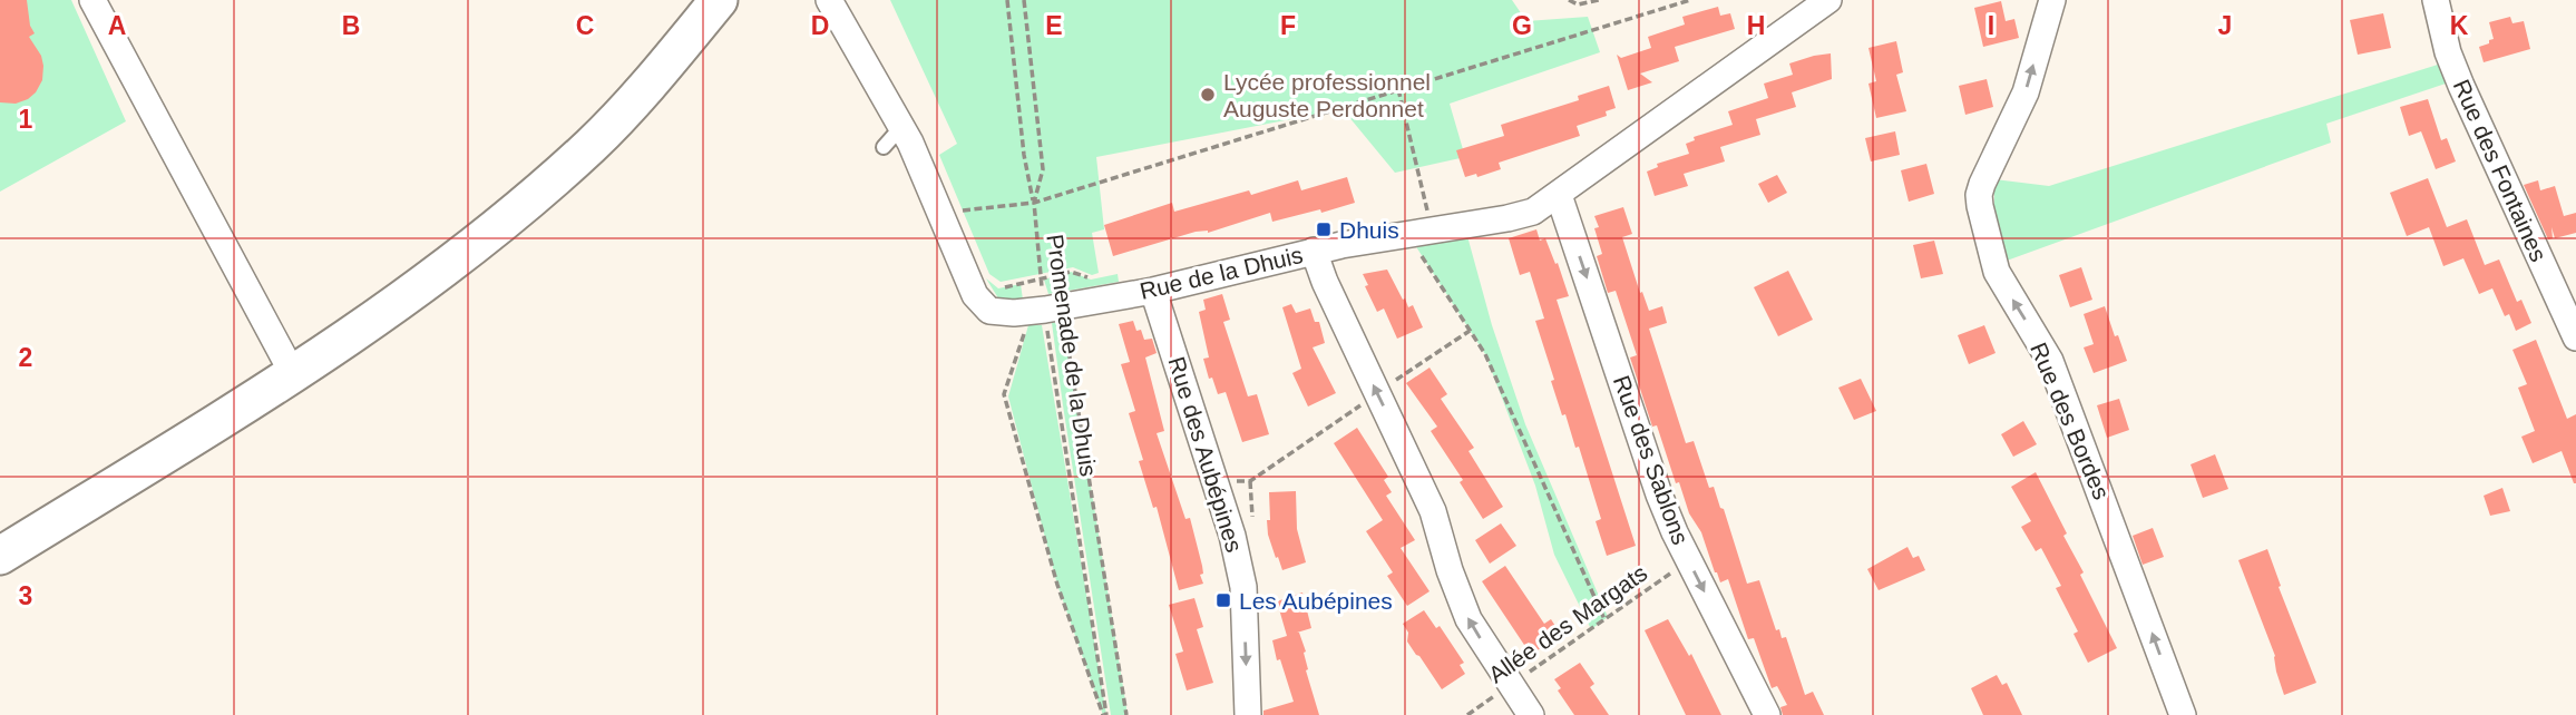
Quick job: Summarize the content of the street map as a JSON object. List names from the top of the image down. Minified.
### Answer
{"streets":{"street":["Rue des Fontaines","Rue de la Dhuis","Rue des Bordes","Rue des Aubépines","Rue des Sablons"],"path":["Promenade de la Dhuis","Allée des Margats"]},"crossings":[["Rue de la Dhuis","Promenade de la Dhuis"],["Rue de la Dhuis","Rue des Aubépines"],["Rue de la Dhuis","Rue des Sablons"],["Rue des Sablons","Allée des Margats"]],"one_way":["Rue des Bordes"],"places":{"other":["Lycée professionnel Auguste Perdonnet"],"transit":["Dhuis","Les Aubépines"]},"grid":{"columns":["A","B","C","D","E","F","G","H","I","J","K"],"rows":["1","2","3"]}}
